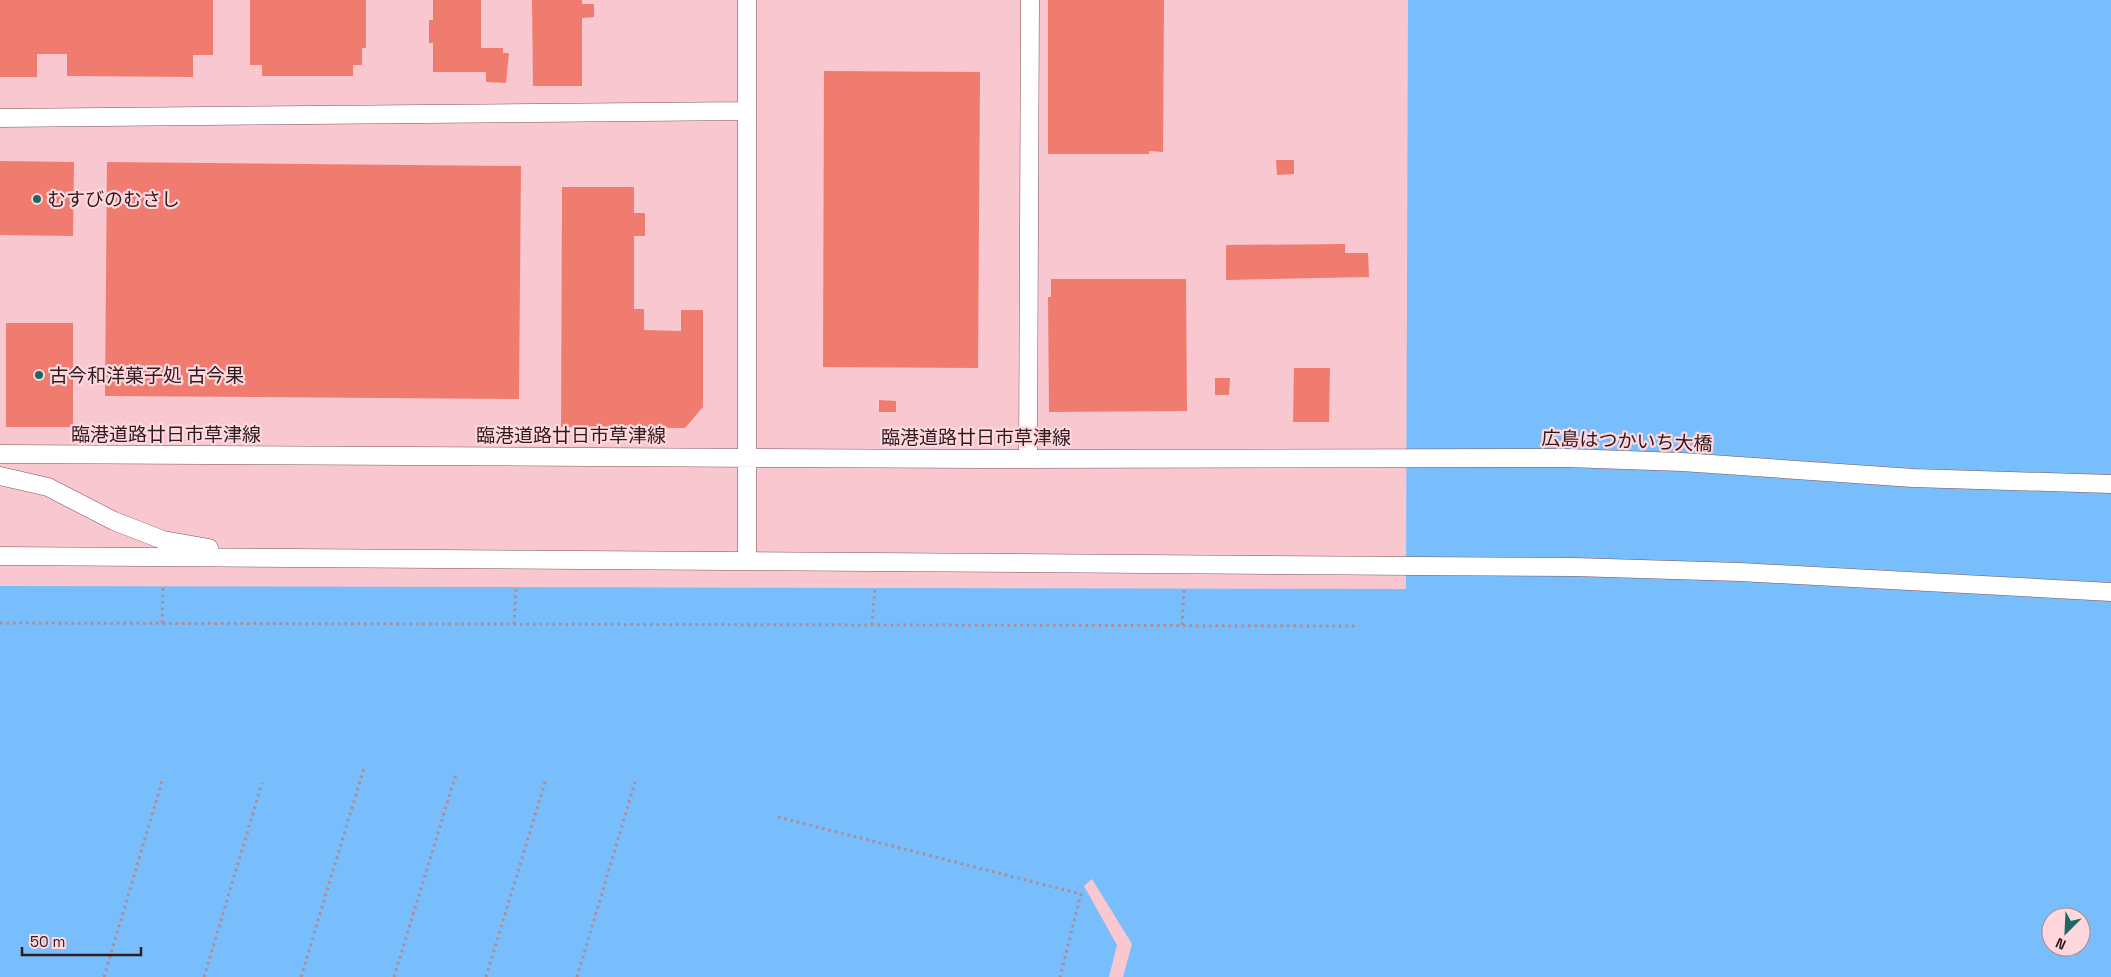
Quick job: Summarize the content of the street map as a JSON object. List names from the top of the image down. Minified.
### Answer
{"streets":{"street":["臨港道路廿日市草津線","広島はつかいち大橋"]},"crossings":[["臨港道路廿日市草津線","広島はつかいち大橋"]],"places":["むすびのむさし","古今和洋菓子処 古今果"],"scale_bar":"50 m","north":"bottom left"}
